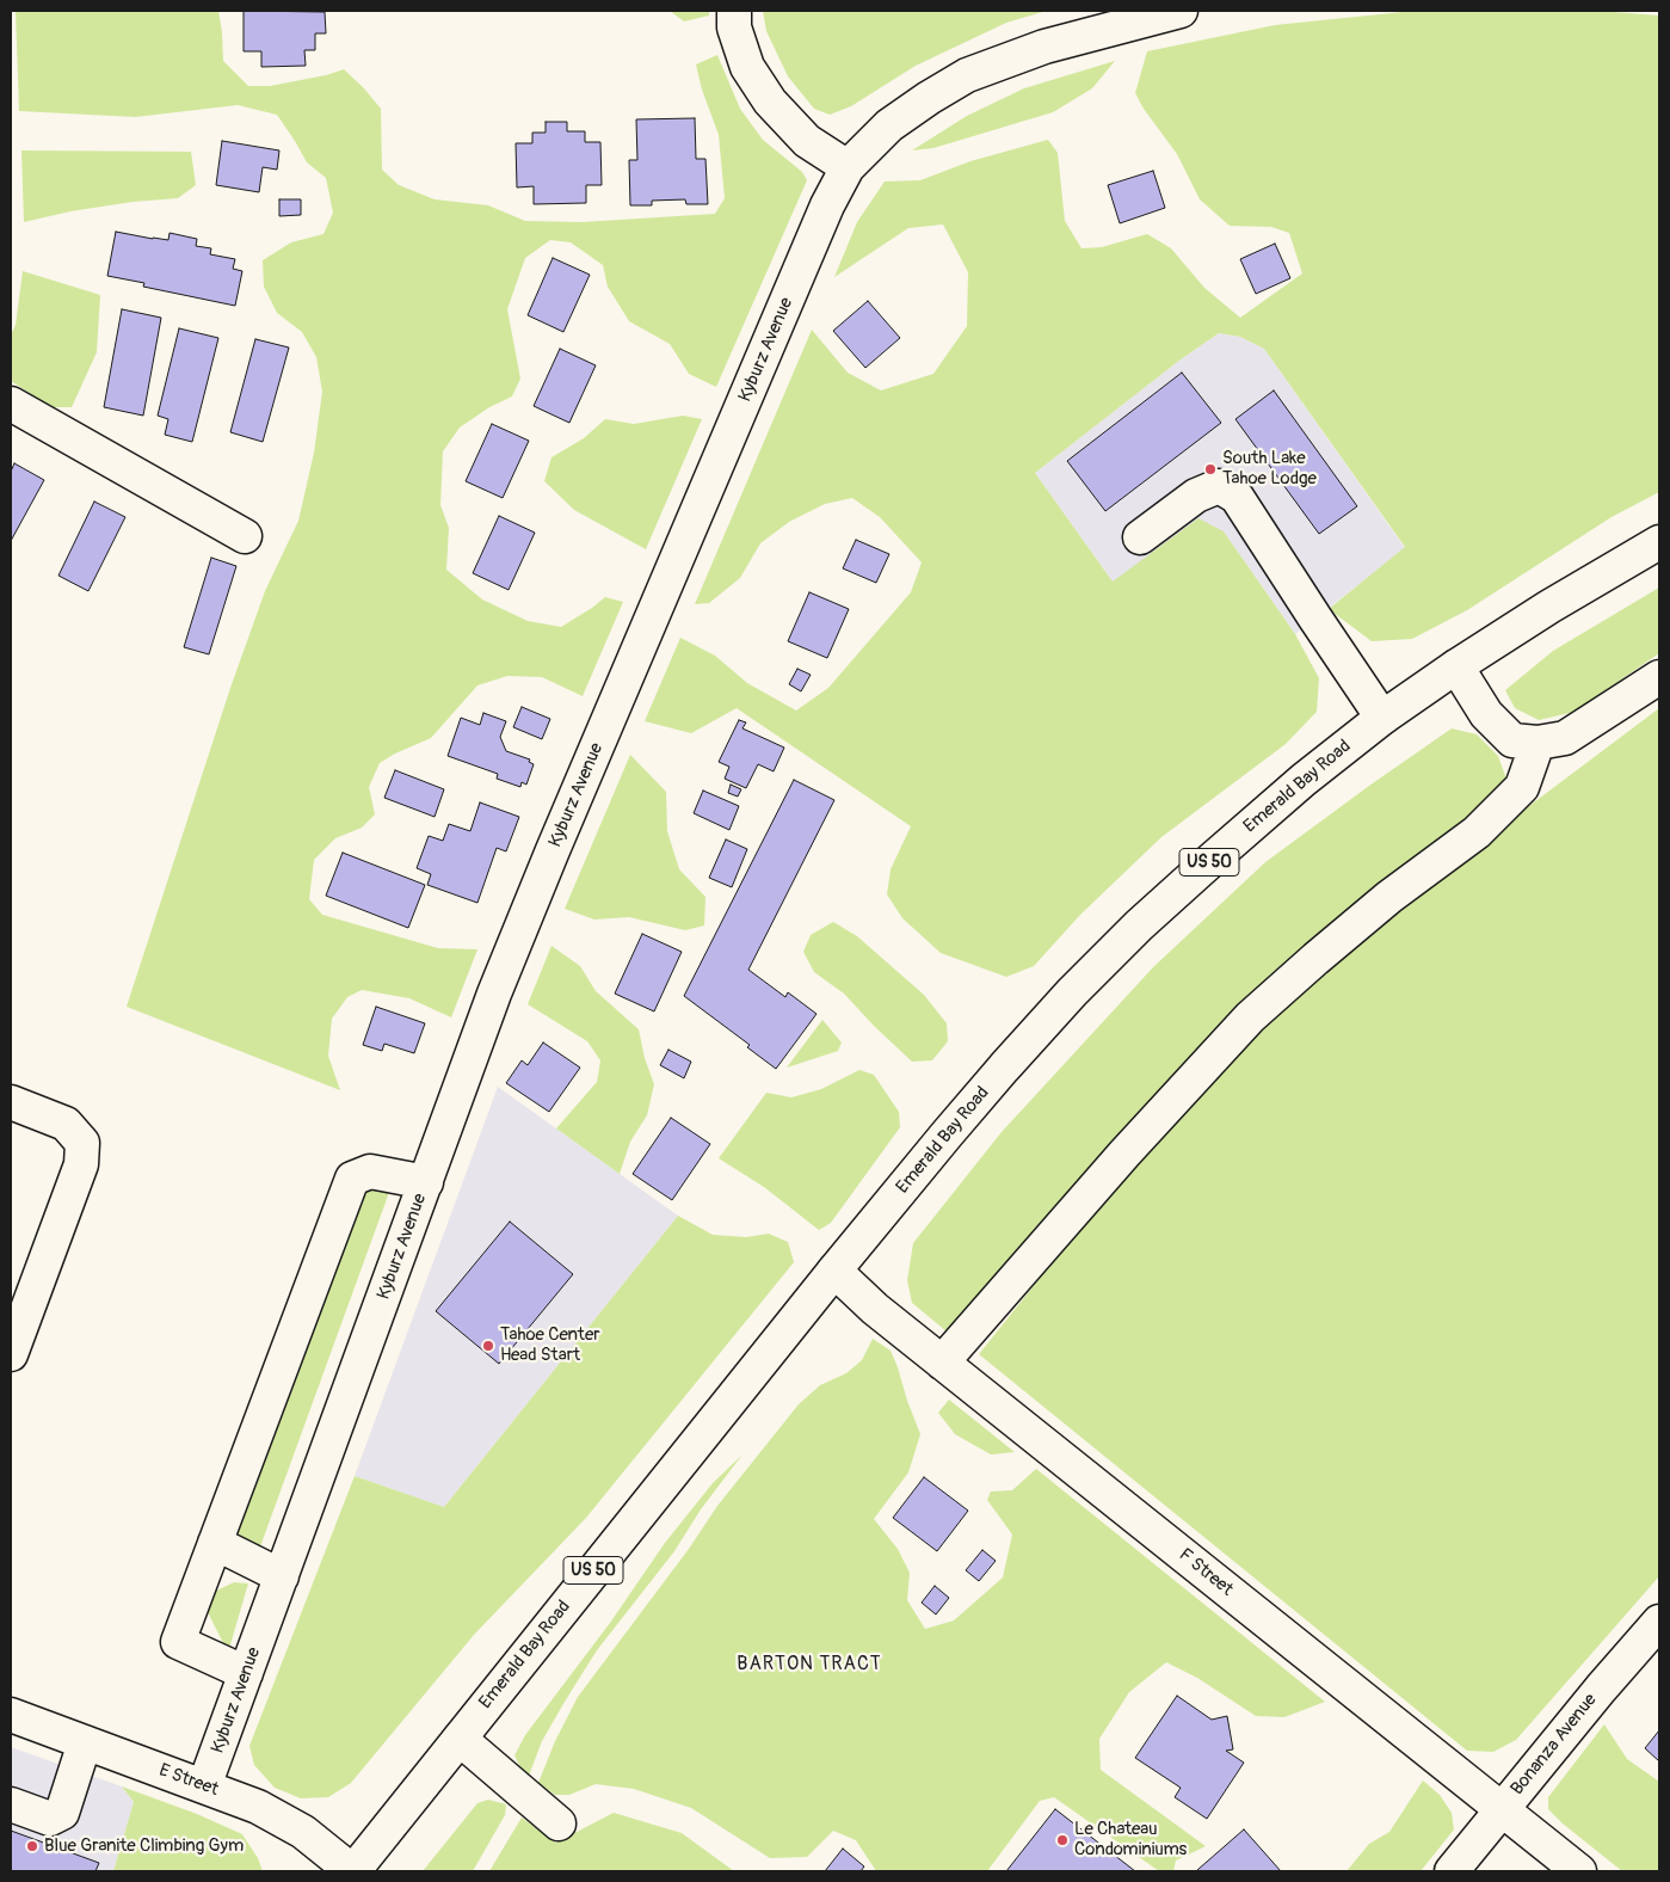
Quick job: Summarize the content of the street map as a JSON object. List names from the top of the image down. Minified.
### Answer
{"streets":{"main road":["Kyburz Avenue","Emerald Bay Road","US 50","F Street","Bonanza Avenue","E Street"]},"crossings":[["Kyburz Avenue","E Street"],["Emerald Bay Road","F Street"],["Emerald Bay Road","E Street"],["F Street","Bonanza Avenue"]],"districts":["BARTON TRACT"],"places":["South Lake Tahoe Lodge","Tahoe Center Head Start","Le Chateau Condominiums","Blue Granite Climbing Gym"]}
